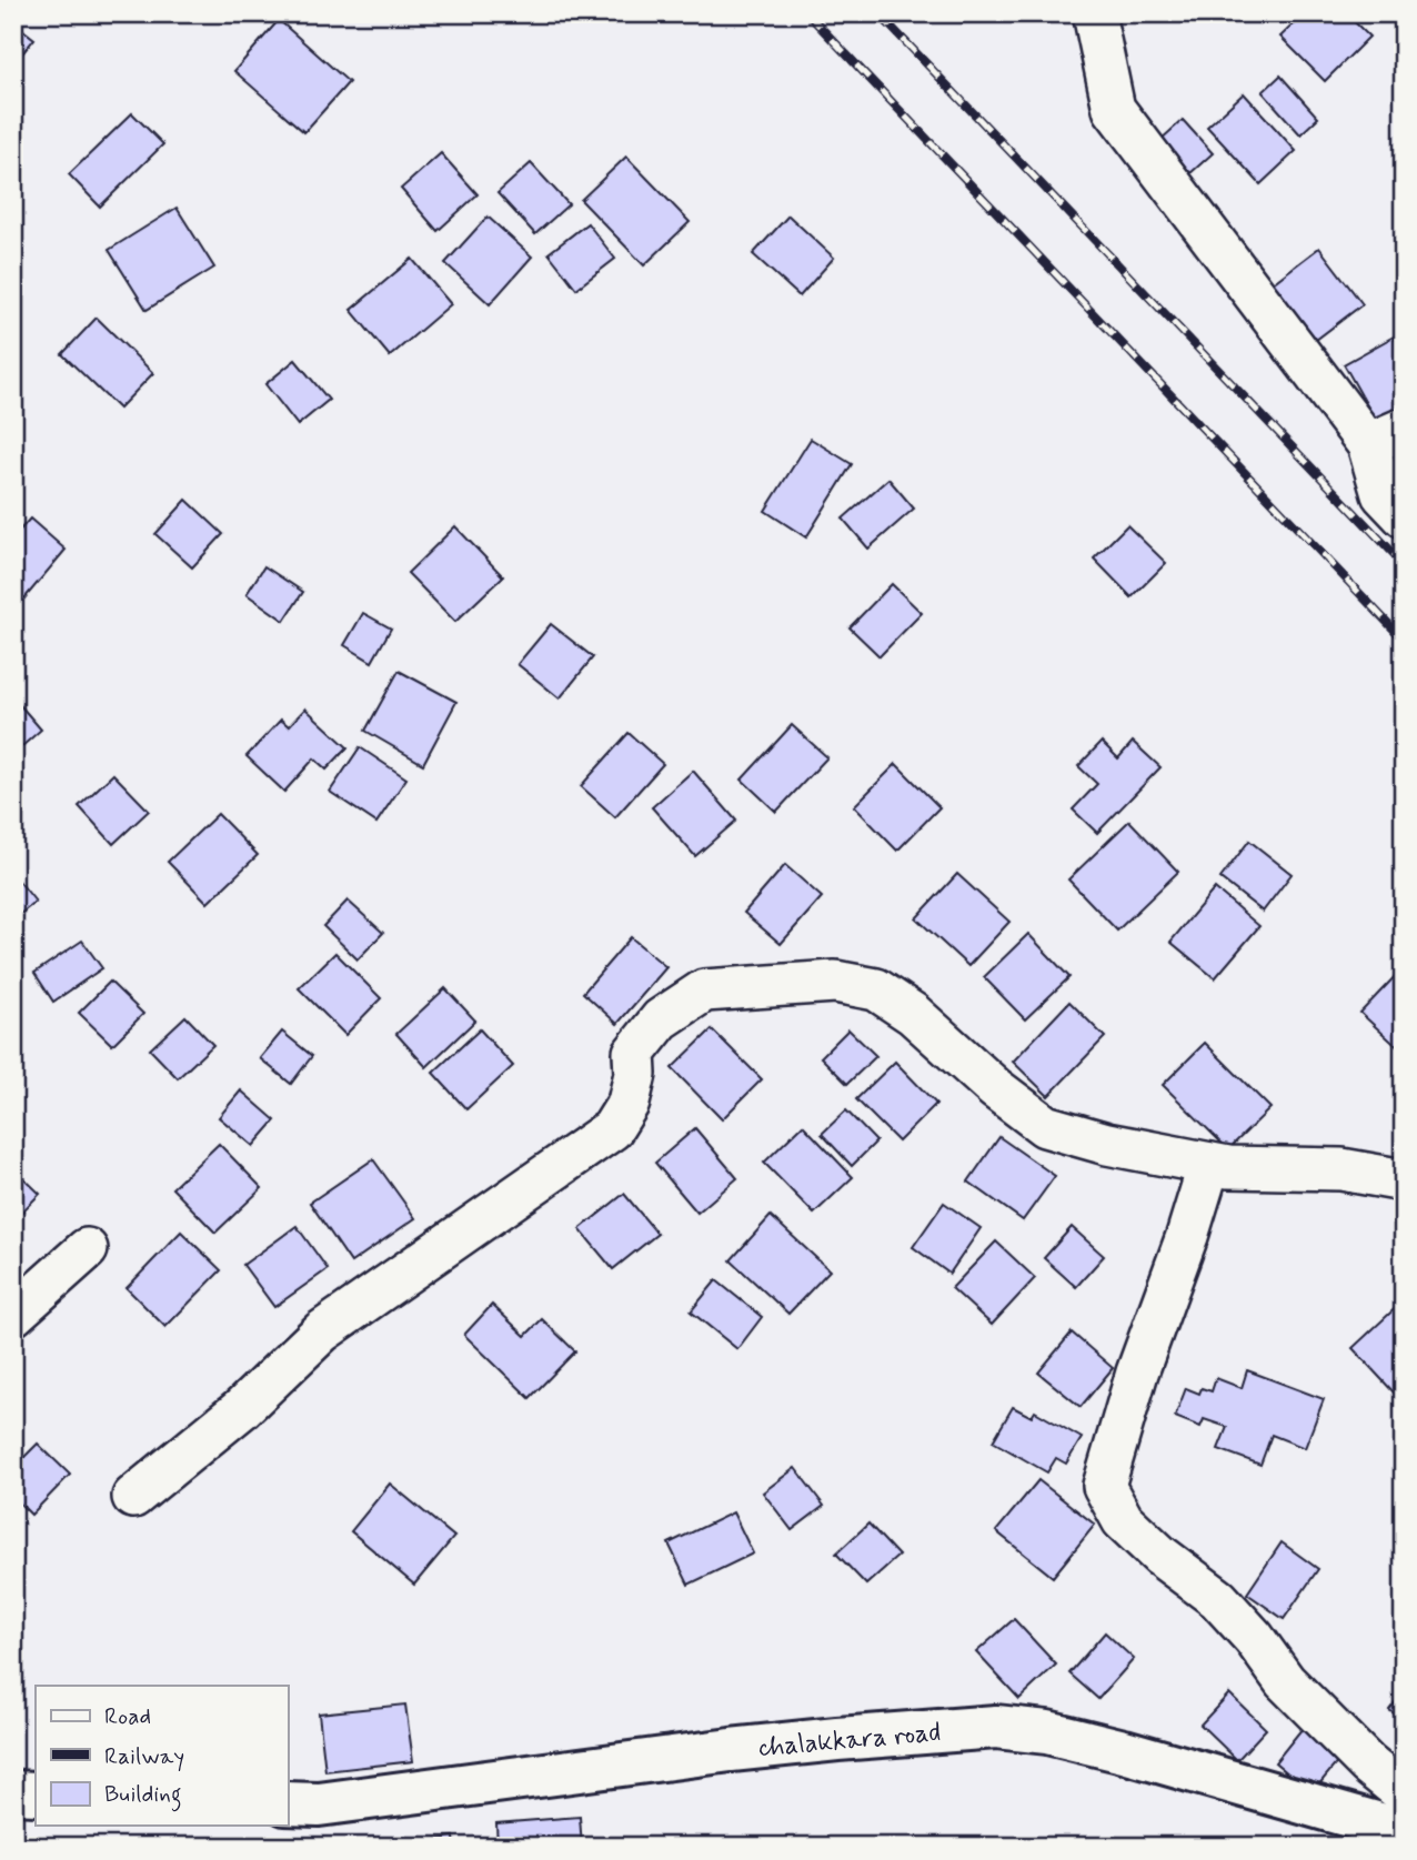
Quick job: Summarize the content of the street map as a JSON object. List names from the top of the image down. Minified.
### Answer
{"streets":{"main road":["chalakkara road"]},"legend":["Road","Railway","Building"]}
